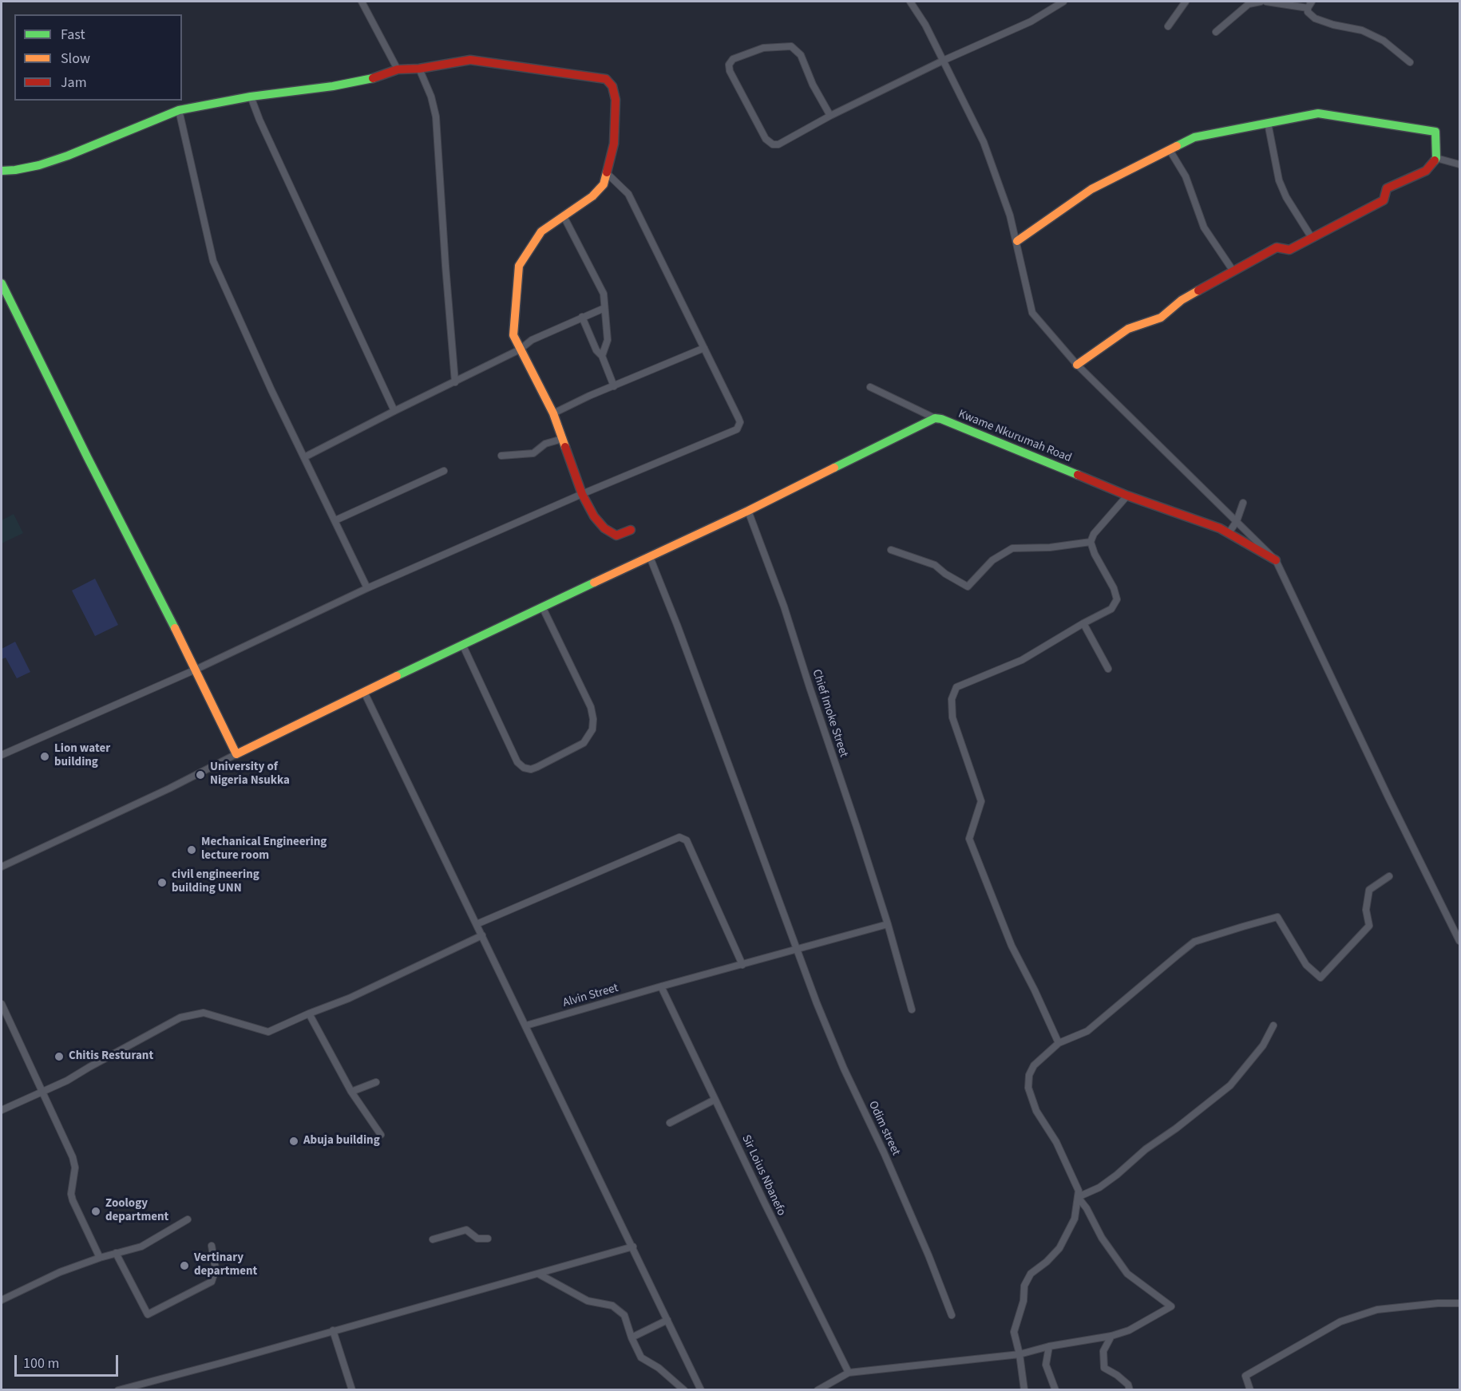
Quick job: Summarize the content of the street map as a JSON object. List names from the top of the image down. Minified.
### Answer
{"streets":{"street":["Kwame Nkurumah Road","Chief Imoke Street","Alvin Street","Odim street","Sir Loius Nbanefo"]},"crossings":[["Chief Imoke Street","Alvin Street"],["Alvin Street","Odim street"],["Alvin Street","Sir Loius Nbanefo"]],"places":["Lion water building","University of Nigeria Nsukka","Mechanical Engineering lecture room","civil engineering building UNN","Chitis Resturant","Abuja building","Zoology department","Vertinary department"],"legend":["Fast","Slow","Jam"],"scale_bar":"100 m"}
